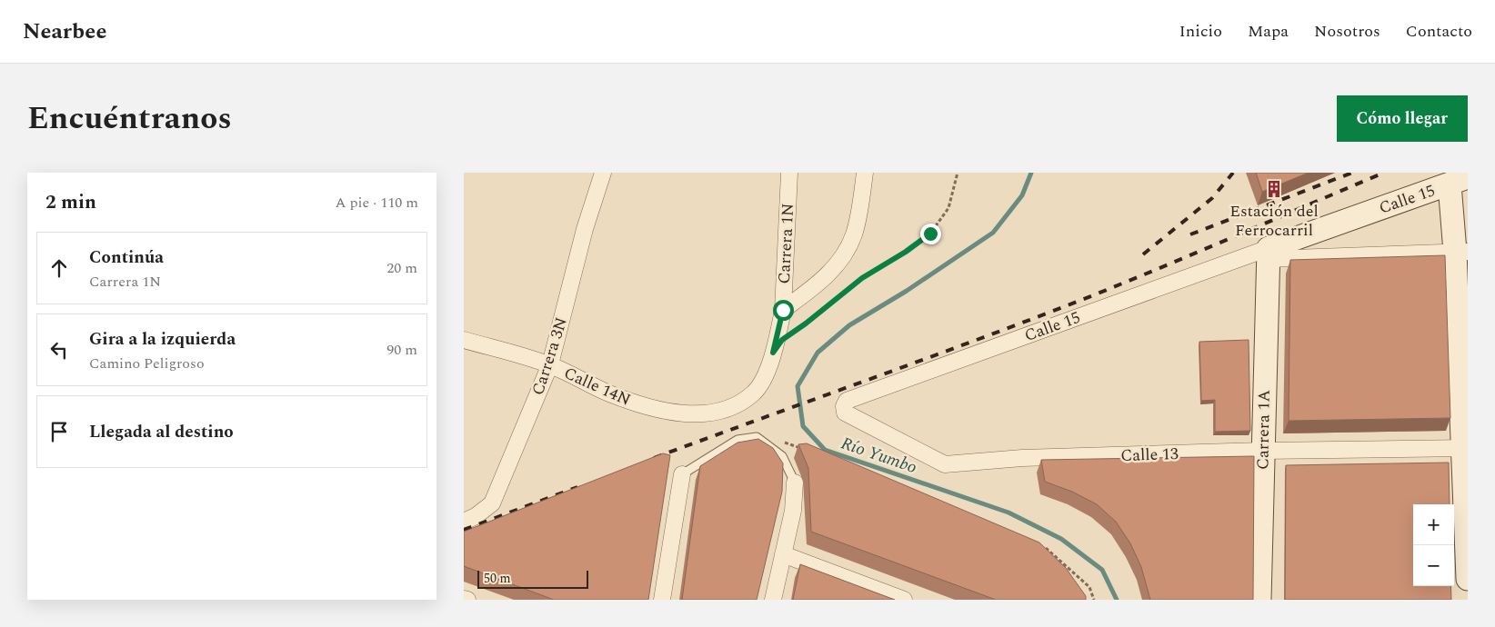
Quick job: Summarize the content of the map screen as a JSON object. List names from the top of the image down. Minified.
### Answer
{"streets":{"street":["Calle 15","Carrera 1N","Carrera 3N","Calle 14N","Carrera 1A","Calle 13"]},"crossings":[["Calle 15","Carrera 1A"],["Calle 15","Calle 13"],["Carrera 1N","Calle 14N"],["Carrera 3N","Calle 14N"],["Carrera 1A","Calle 13"]],"water":["Río Yumbo"],"places":{"building":["Estación del Ferrocarril"]},"scale_bar":"50 m","page":{"header":"Nearbee","nav":["Inicio","Mapa","Nosotros","Contacto"],"title":"Encuéntranos","buttons":"Cómo llegar","heading":["2 min","A pie · 110 m"],"list":[["Continúa","Carrera 1N","20 m"],["Gira a la izquierda","Camino Peligroso","90 m"],"Llegada al destino"],"map_buttons":["+","−"],"scale":"50 m"}}
